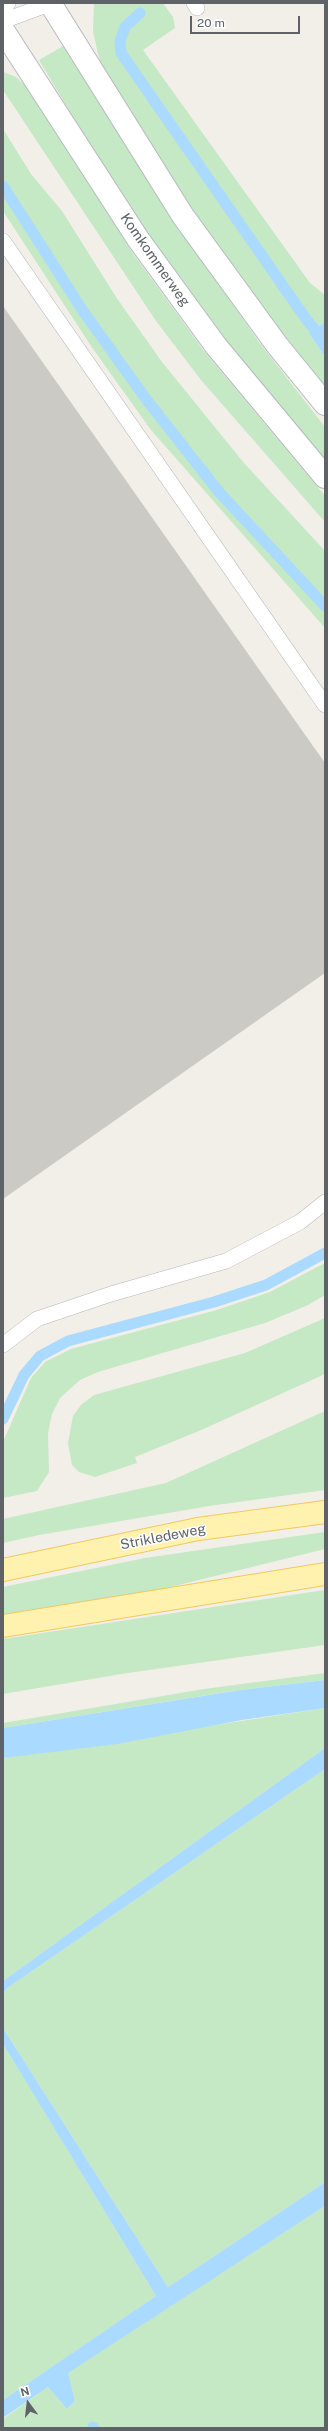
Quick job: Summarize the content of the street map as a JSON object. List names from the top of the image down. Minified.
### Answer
{"streets":{"main road":["Komkommerweg","Strikledeweg"]},"scale_bar":"20 m","north":"top"}
